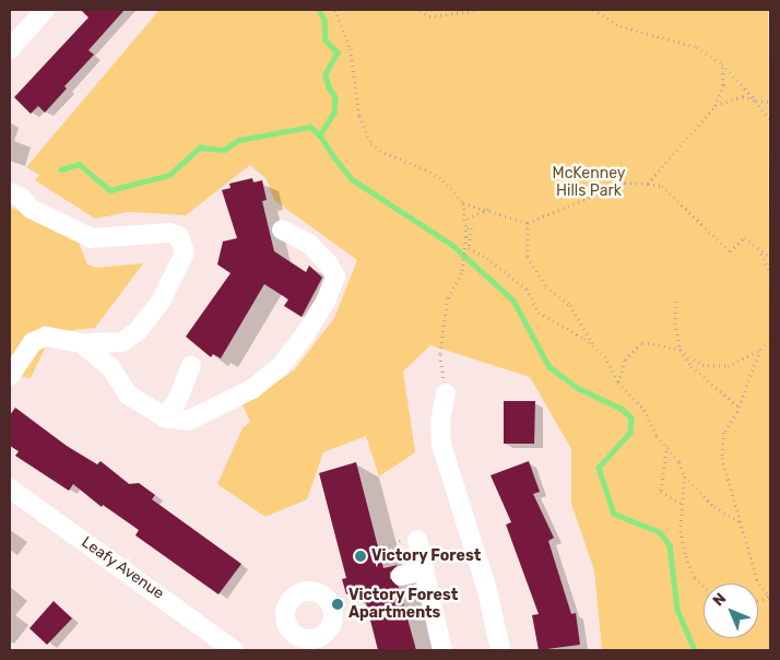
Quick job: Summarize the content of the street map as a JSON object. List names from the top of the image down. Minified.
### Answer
{"streets":{"street":["Leafy Avenue"]},"parks":["McKenney Hills Park"],"places":["Victory Forest","Victory Forest Apartments"],"north":"top left"}
